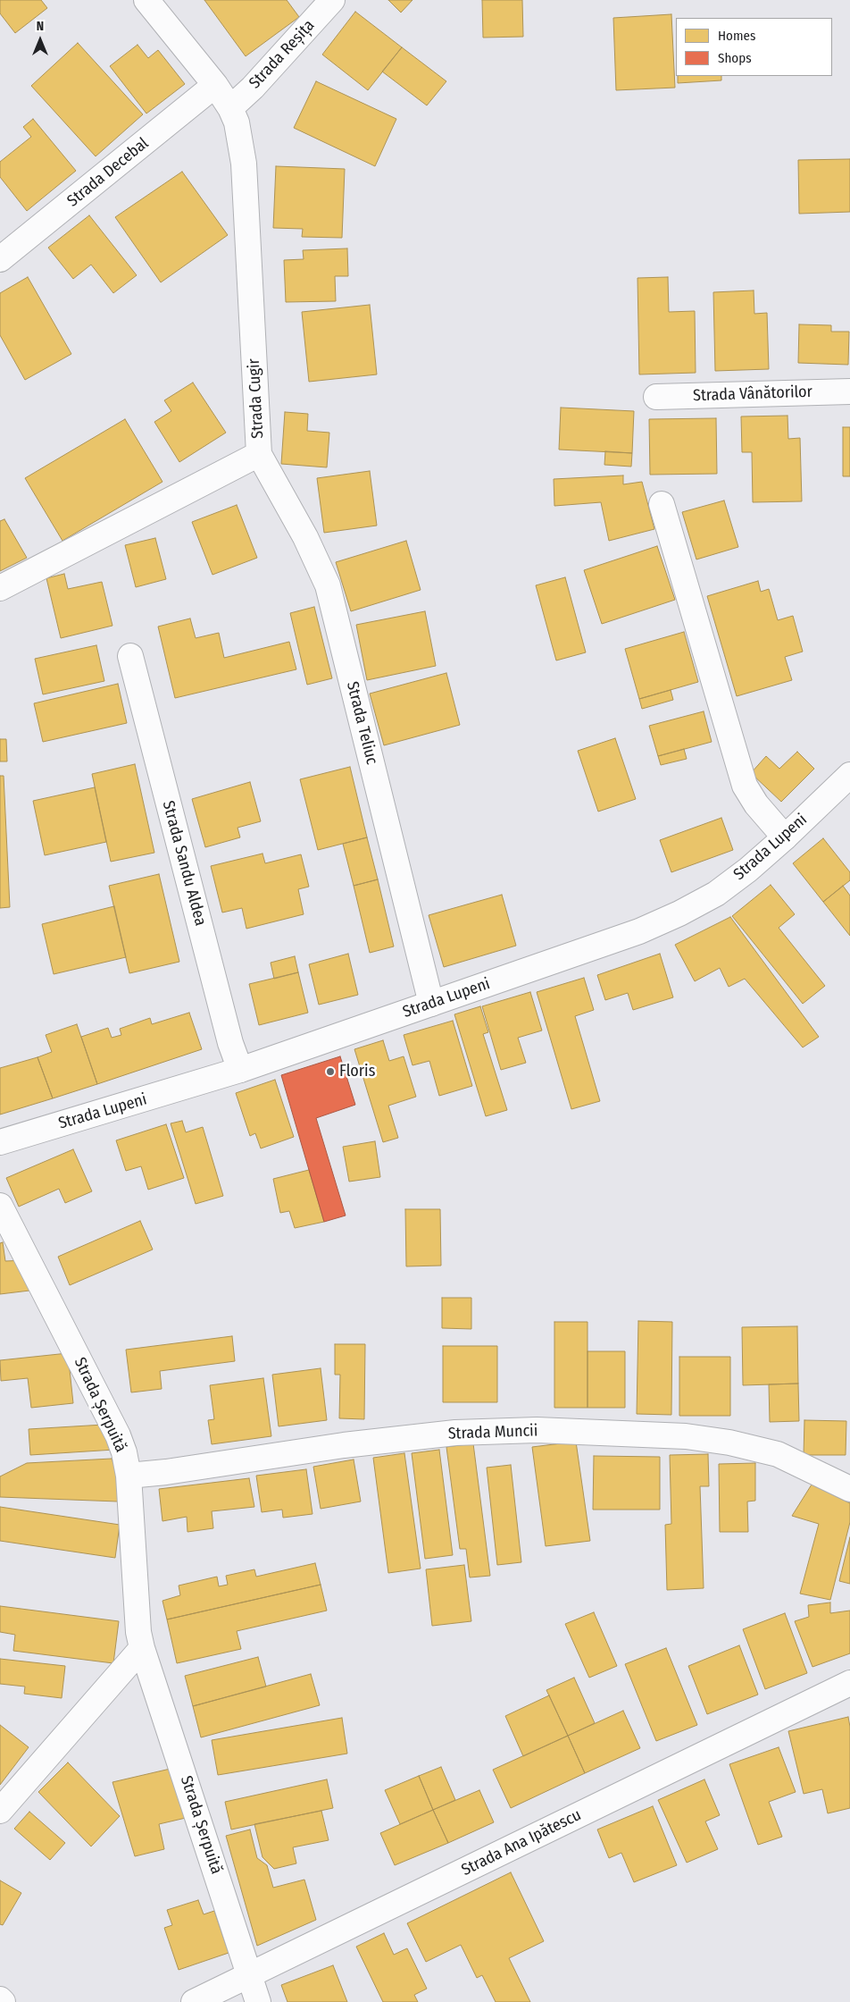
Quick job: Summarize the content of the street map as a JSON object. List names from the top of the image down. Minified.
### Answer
{"streets":{"street":["Strada Reșița","Strada Decebal","Strada Vânătorilor","Strada Cugir","Strada Teliuc","Strada Lupeni","Strada Sandu Aldea","Strada Șerpuită","Strada Muncii","Strada Ana Ipătescu"]},"crossings":[["Strada Reșița","Strada Cugir"],["Strada Decebal","Strada Cugir"],["Strada Cugir","Strada Teliuc"],["Strada Teliuc","Strada Lupeni"],["Strada Lupeni","Strada Sandu Aldea"],["Strada Șerpuită","Strada Muncii"],["Strada Șerpuită","Strada Ana Ipătescu"]],"places":["Floris"],"legend":["Homes","Shops"],"north":"top"}
